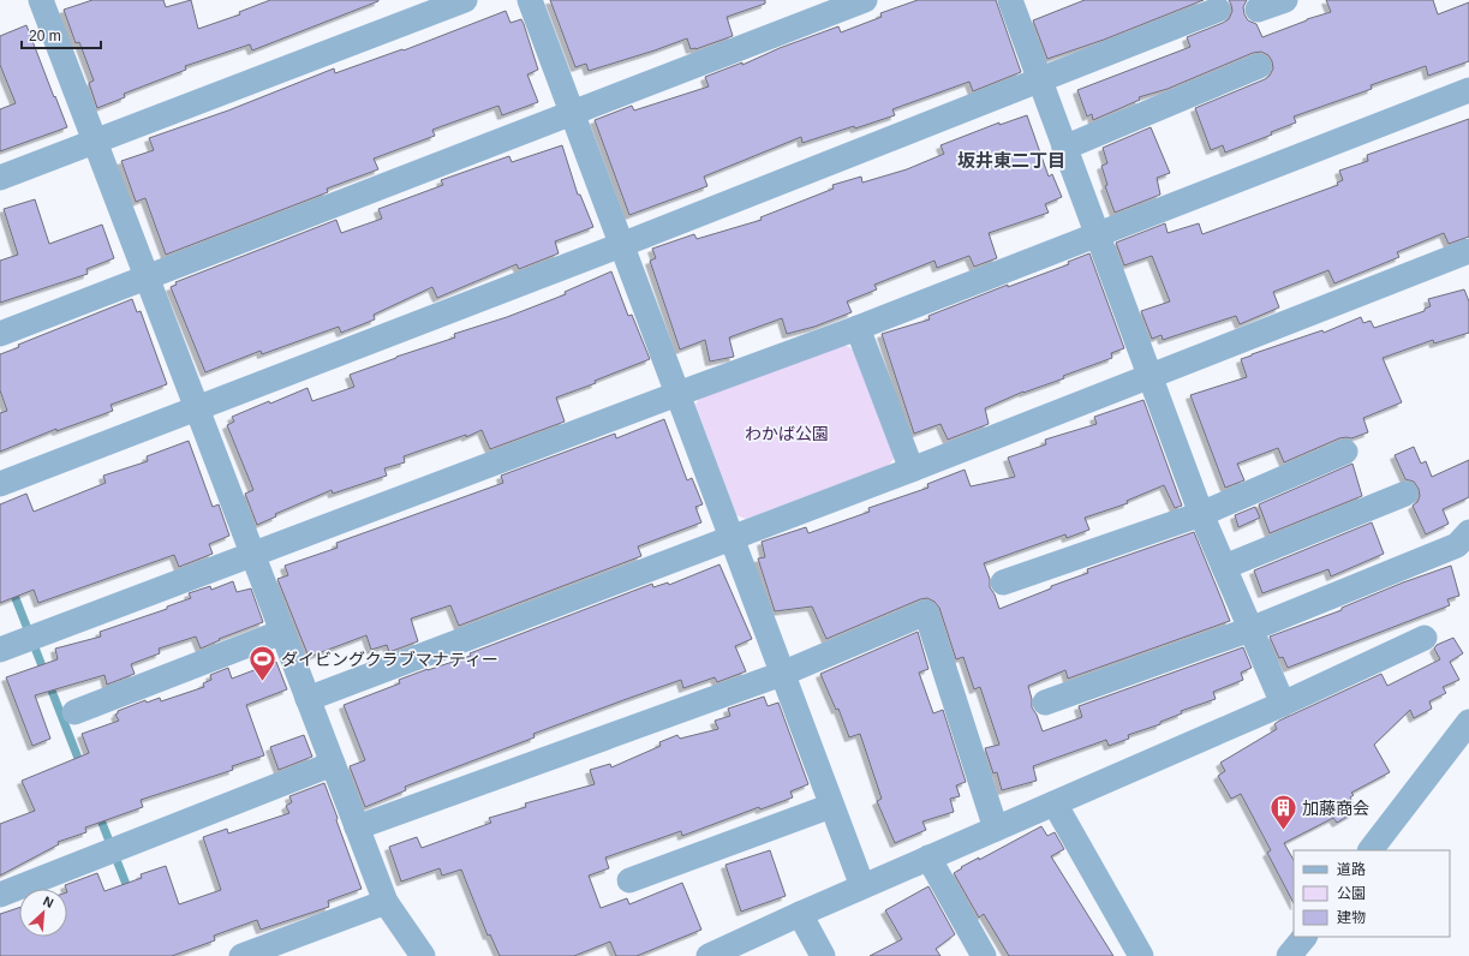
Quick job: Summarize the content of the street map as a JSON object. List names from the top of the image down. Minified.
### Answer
{"districts":["坂井東二丁目"],"parks":["わかば公園"],"places":{"sports":["ダイビングクラブマナティー"],"building":["加藤商会"]},"legend":["道路","公園","建物"],"scale_bar":"20 m","north":"top right"}
